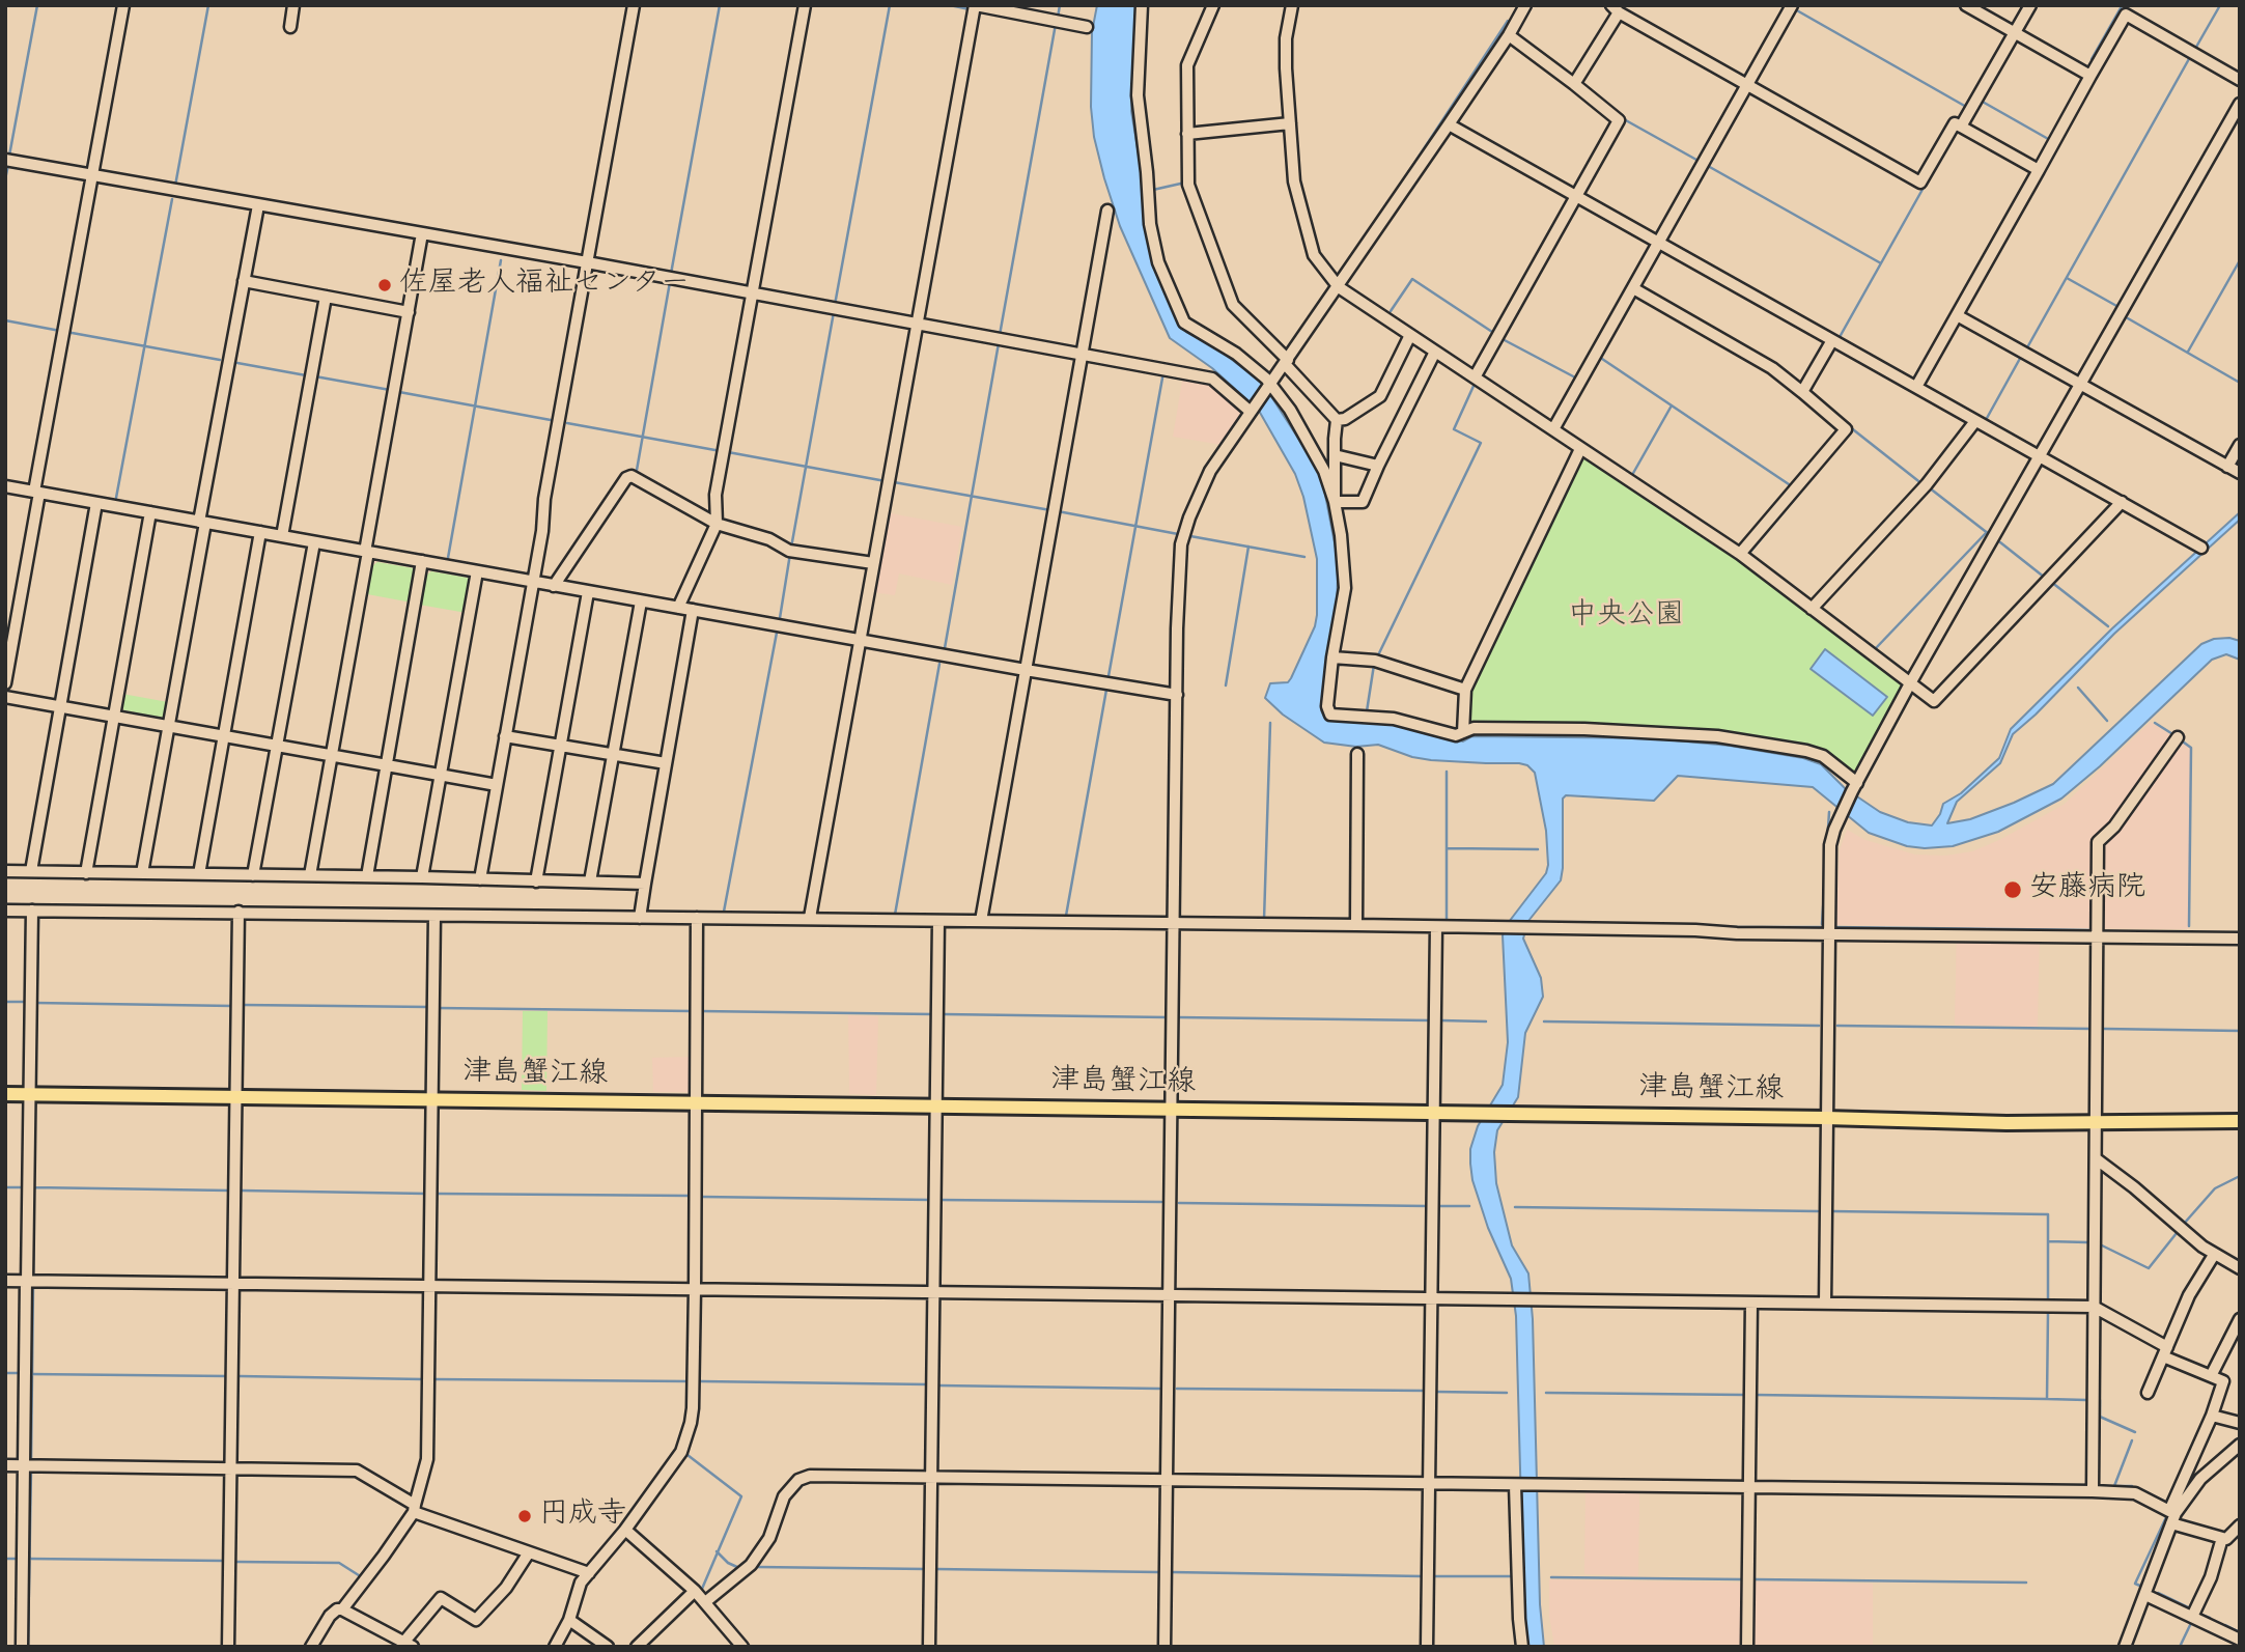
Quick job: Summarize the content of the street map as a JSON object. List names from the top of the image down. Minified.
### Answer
{"streets":{"main road":["津島蟹江線"]},"parks":["中央公園"],"places":["佐屋老人福祉センター","安藤病院","円成寺"]}
